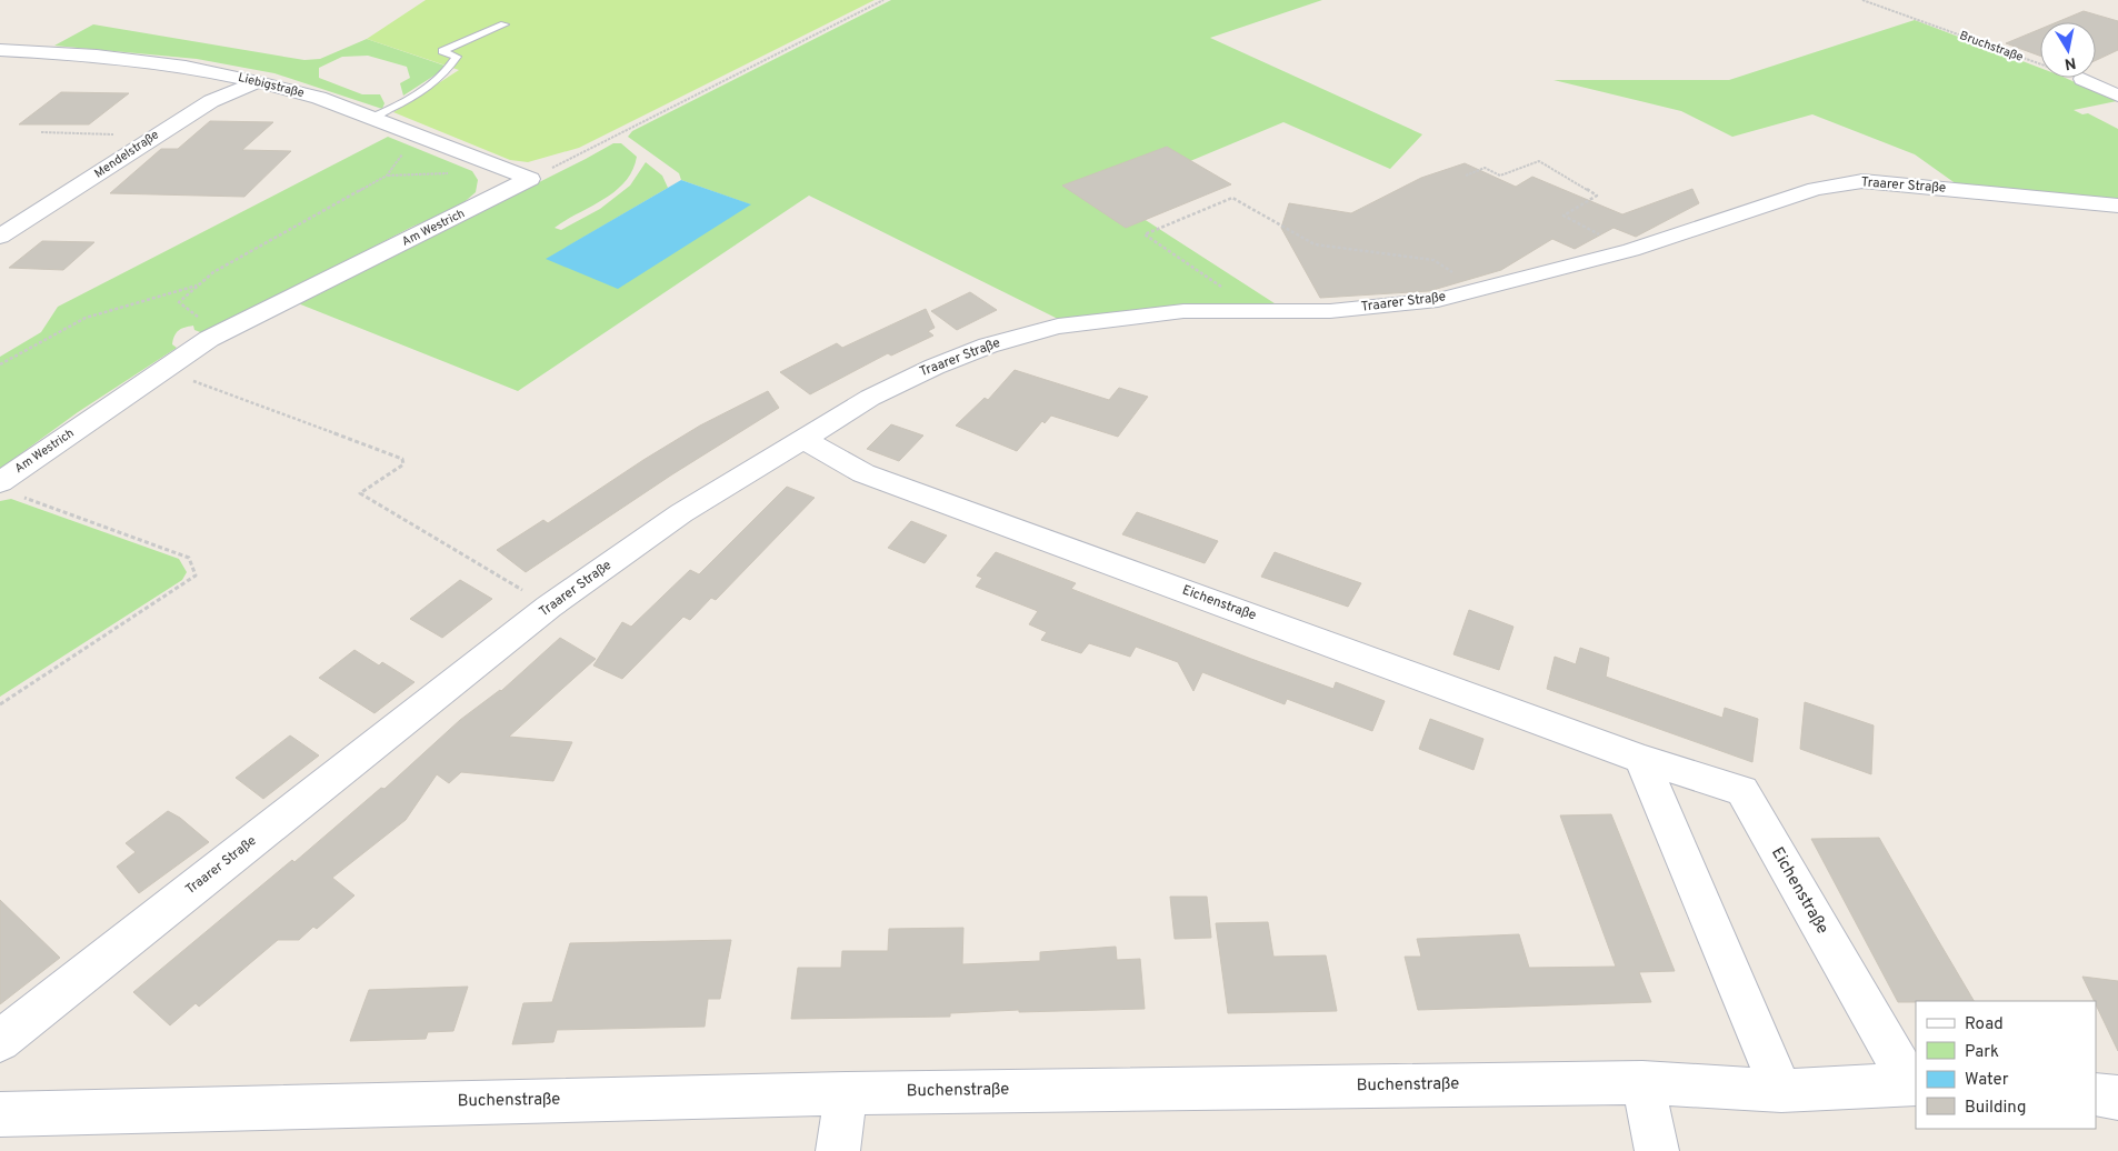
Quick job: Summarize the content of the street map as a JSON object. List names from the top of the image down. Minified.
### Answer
{"streets":{"street":["Liebigstraße","Mendelstraße","Traarer Straße","Am Westrich","Eichenstraße","Buchenstraße"],"path":["Bruchstraße"]},"crossings":[["Liebigstraße","Mendelstraße"],["Liebigstraße","Am Westrich"],["Traarer Straße","Eichenstraße"],["Eichenstraße","Buchenstraße"]],"legend":["Road","Park","Water","Building"],"north":"bottom"}
